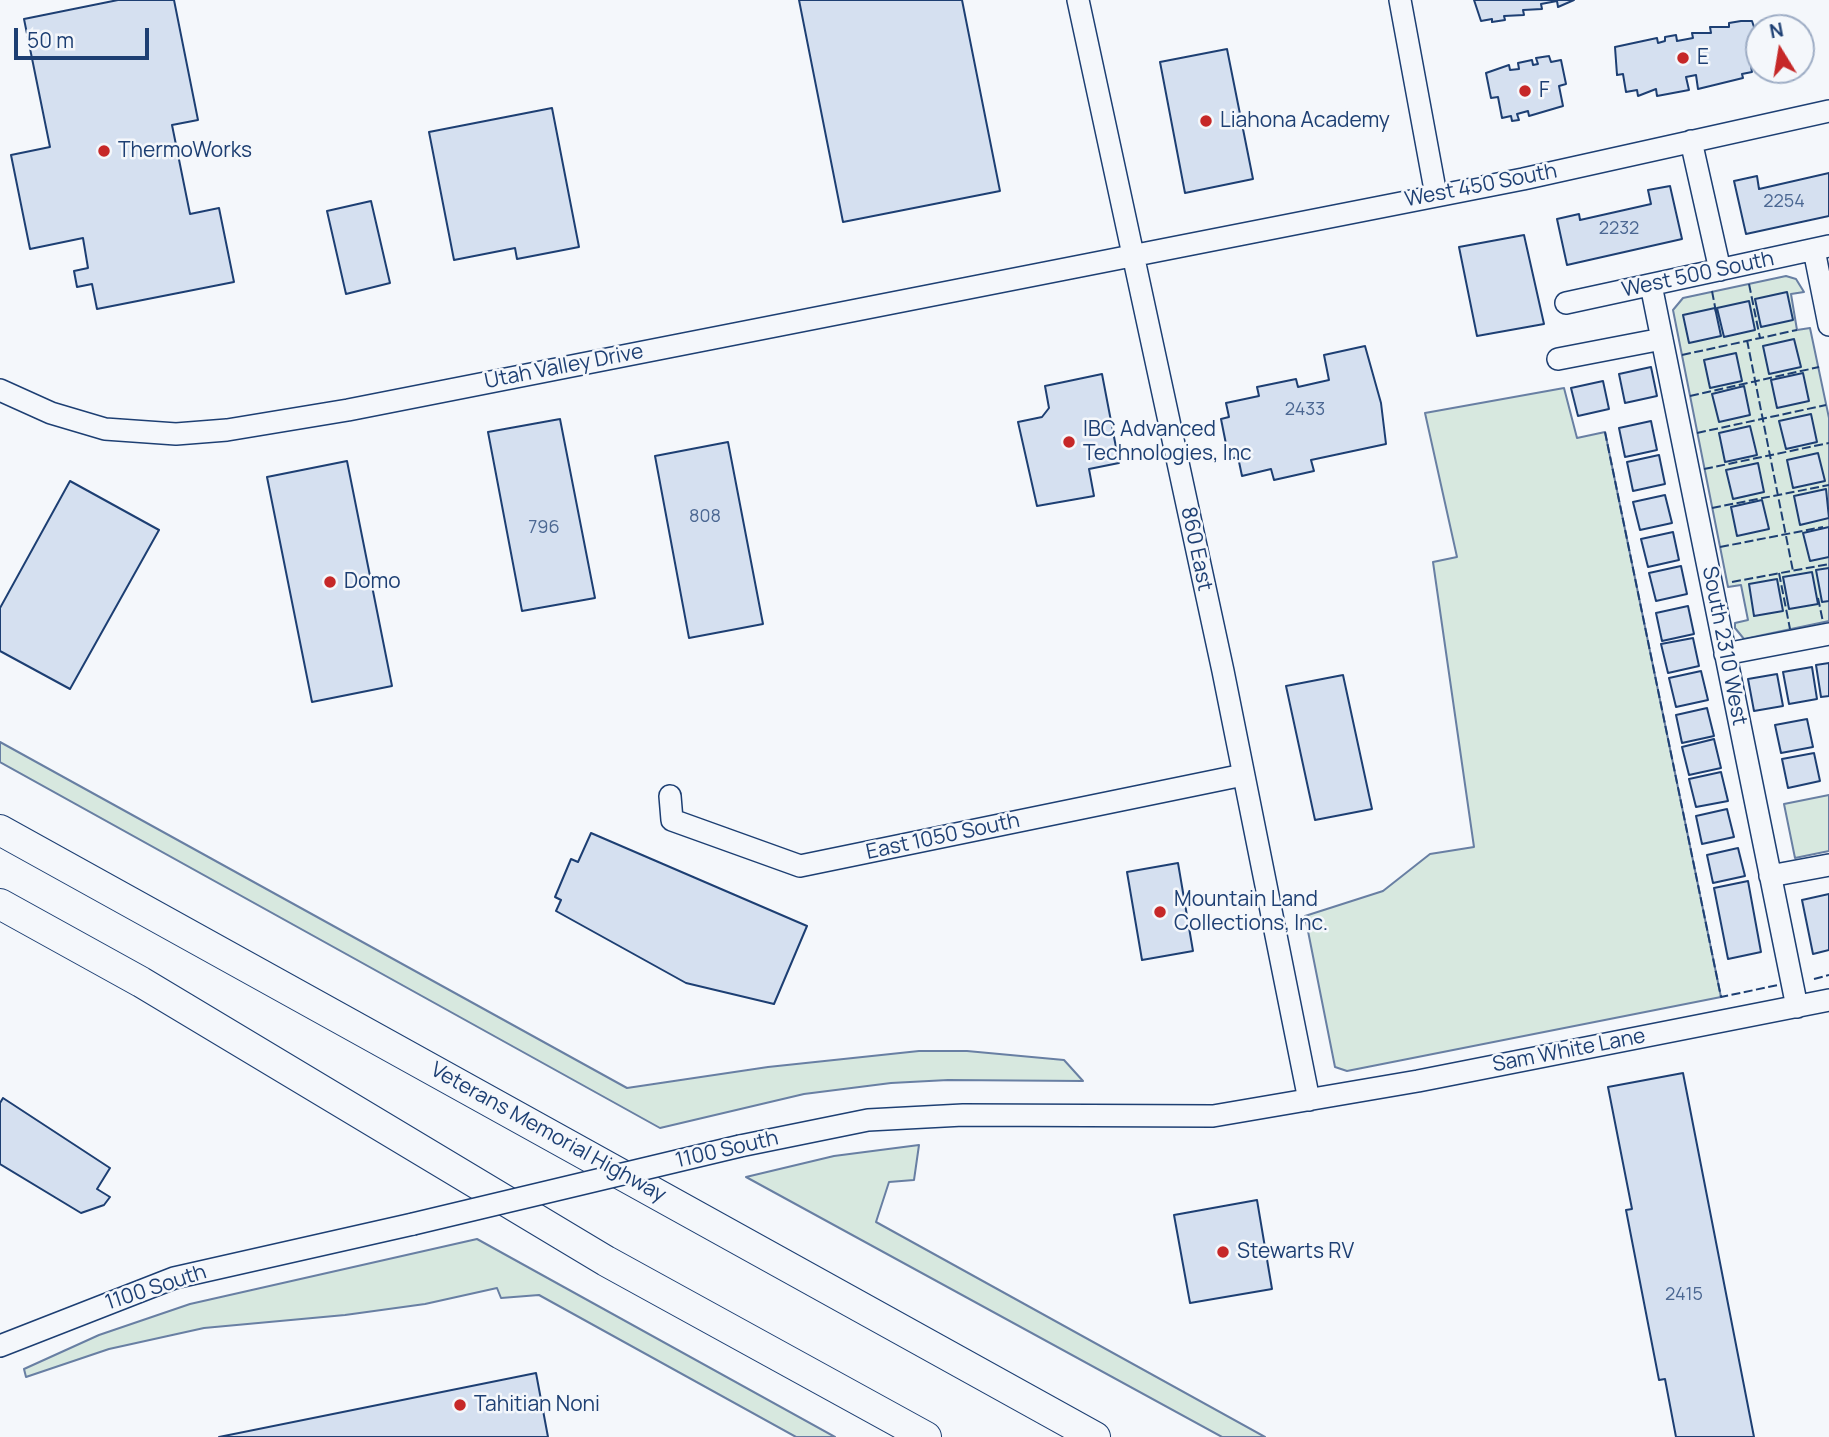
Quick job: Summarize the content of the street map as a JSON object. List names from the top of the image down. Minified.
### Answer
{"streets":{"highway":["Veterans Memorial Highway"],"street":["West 450 South","West 500 South","Utah Valley Drive","860 East","South 2310 West","East 1050 South","Sam White Lane","1100 South"]},"crossings":[["West 450 South","Utah Valley Drive"],["West 450 South","860 East"],["West 500 South","South 2310 West"],["Utah Valley Drive","860 East"],["860 East","East 1050 South"],["860 East","Sam White Lane"],["860 East","1100 South"],["South 2310 West","Sam White Lane"],["Sam White Lane","1100 South"]],"places":["E","F","Liahona Academy","ThermoWorks","IBC Advanced Technologies, Inc","Domo","Mountain Land Collections, Inc.","Stewarts RV","Tahitian Noni"],"house_numbers":["2254","2232","2433","808","796","2415"],"scale_bar":"50 m","north":"top"}
